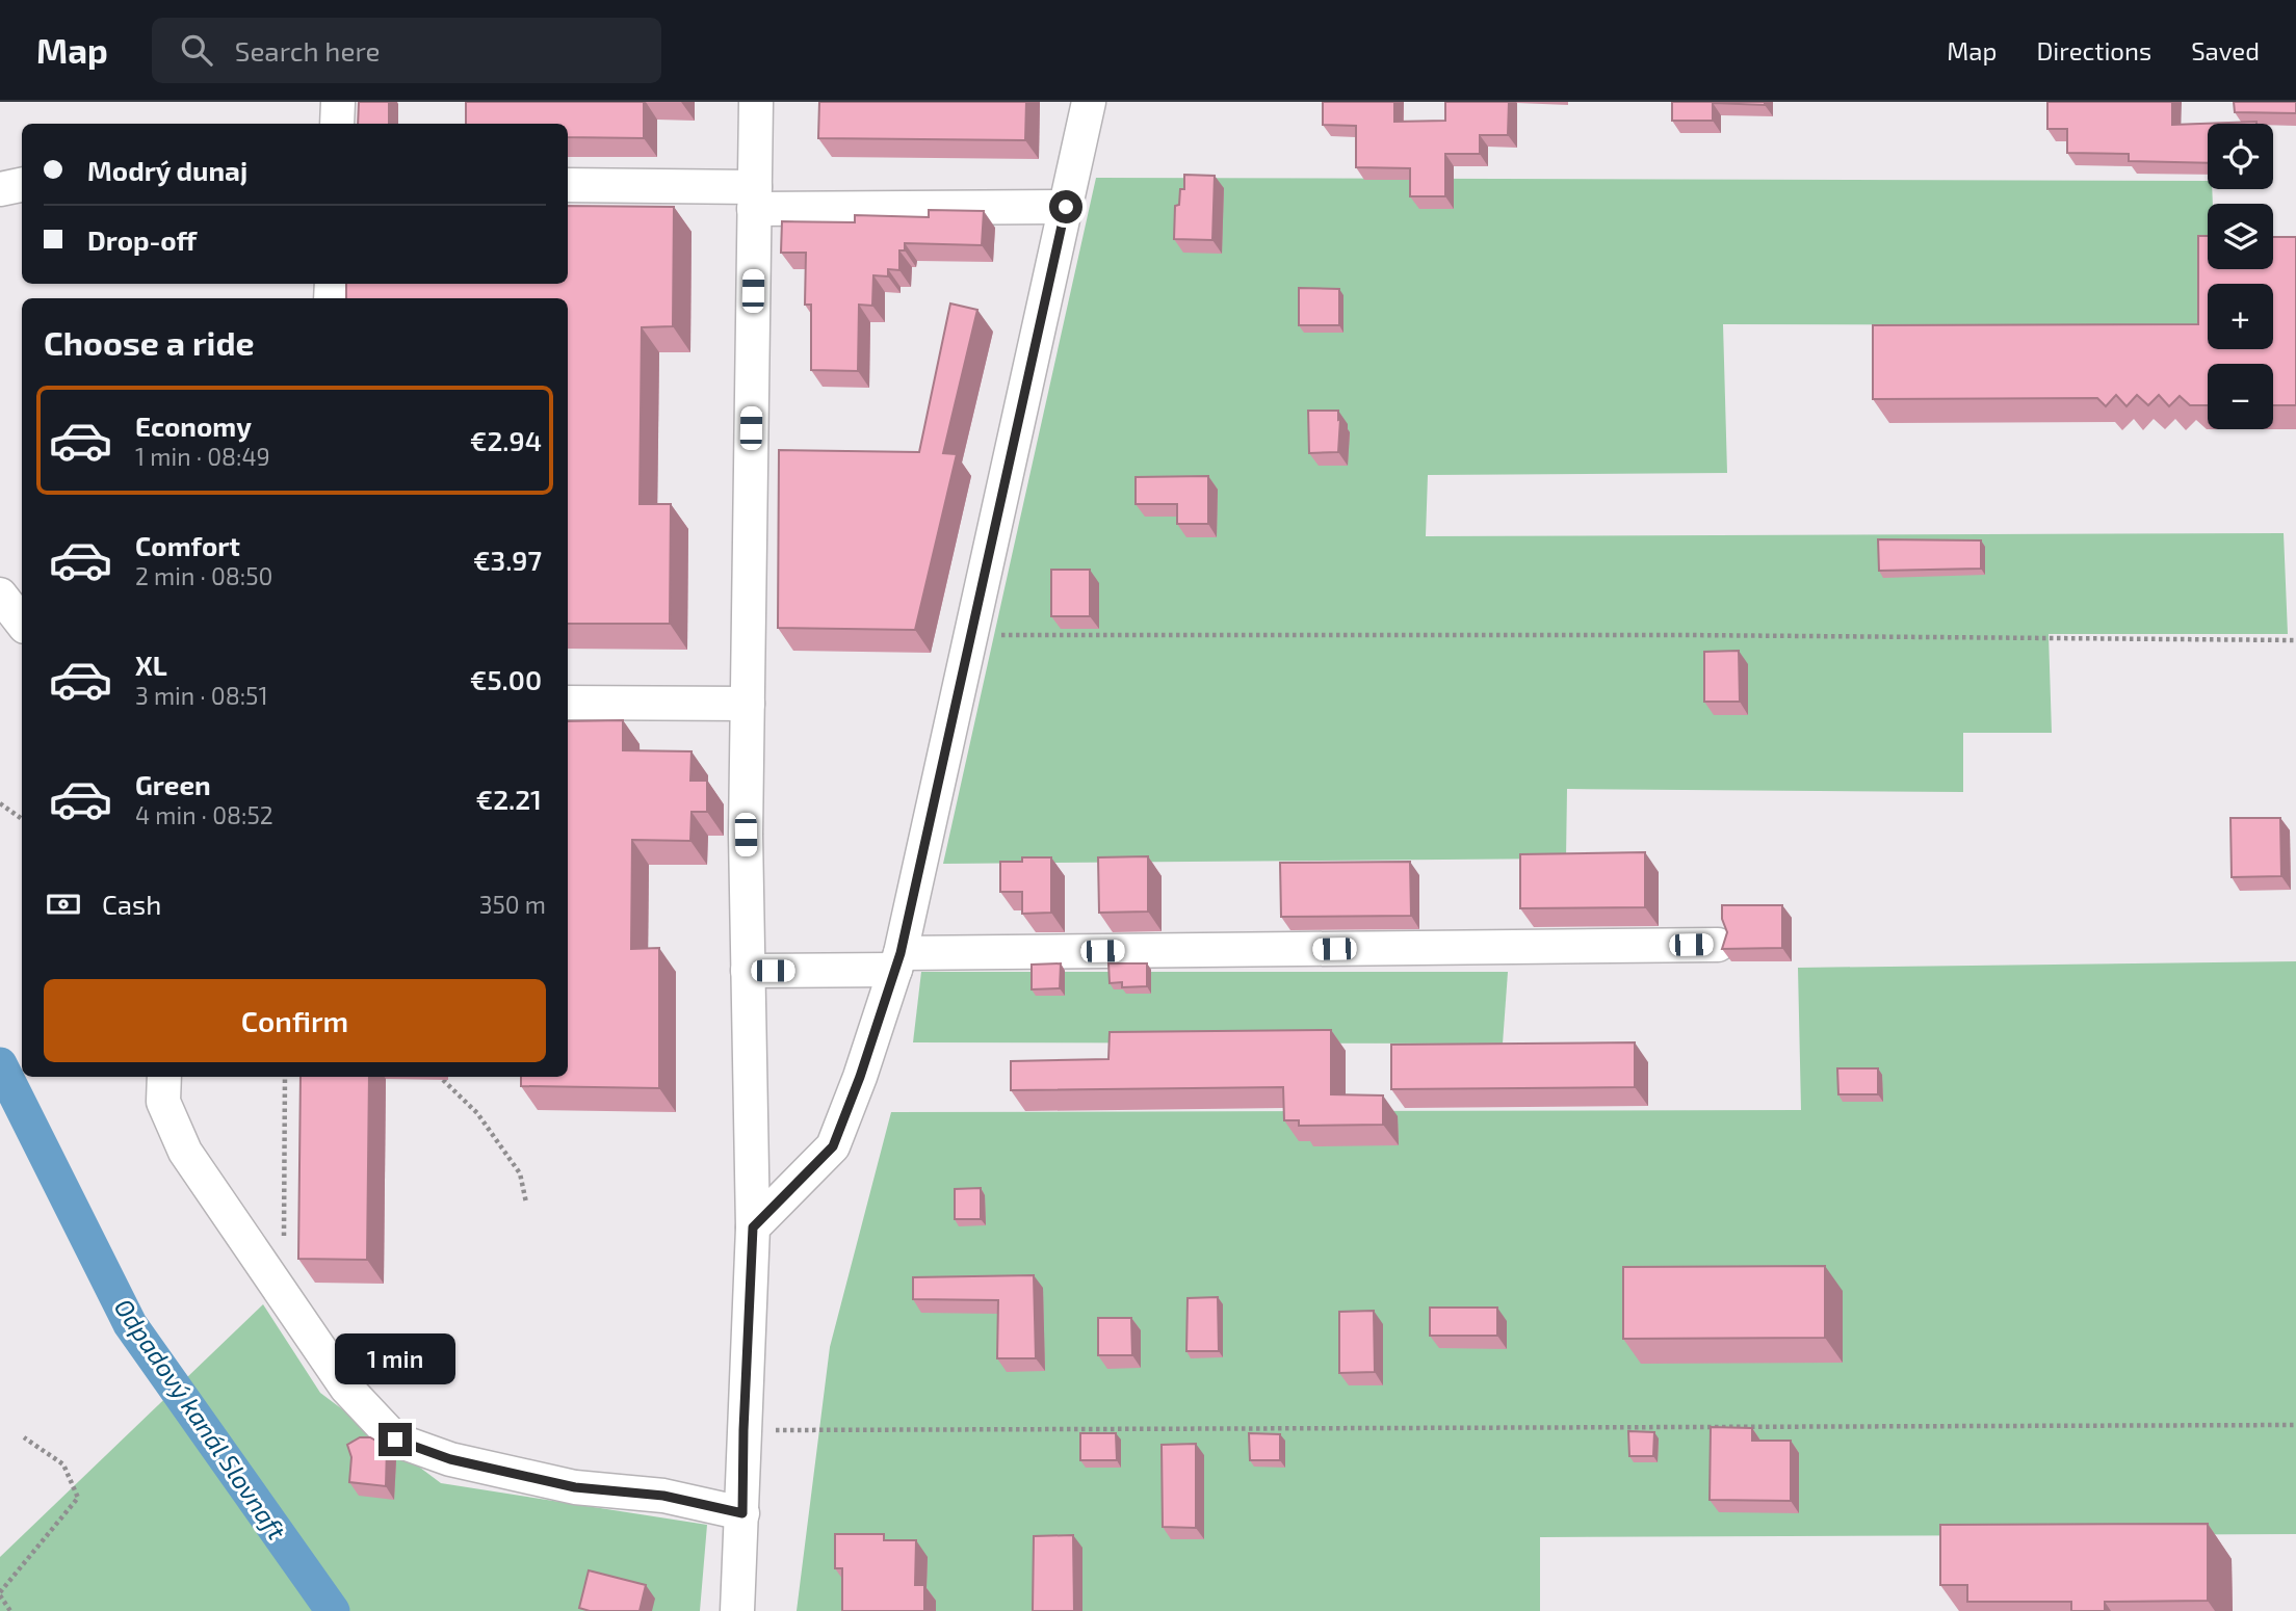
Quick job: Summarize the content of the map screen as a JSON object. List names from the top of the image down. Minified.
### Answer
{"water":["Odpadový kanál Slovnaft"],"page":{"header":"Map","search":"Search here","nav":["Map","Directions","Saved"],"map_buttons":["+","−"],"banner":["Modrý dunaj","Drop-off"],"heading":"Choose a ride","list":[{"name":"Economy","note":"1 min · 08:49","value":"€2.94"},{"name":"Comfort","note":"2 min · 08:50","value":"€3.97"},{"name":"XL","note":"3 min · 08:51","value":"€5.00"},{"name":"Green","note":"4 min · 08:52","value":"€2.21"}],"pay":["Cash","350 m"],"buttons":"Confirm","bubble":"1 min"}}
